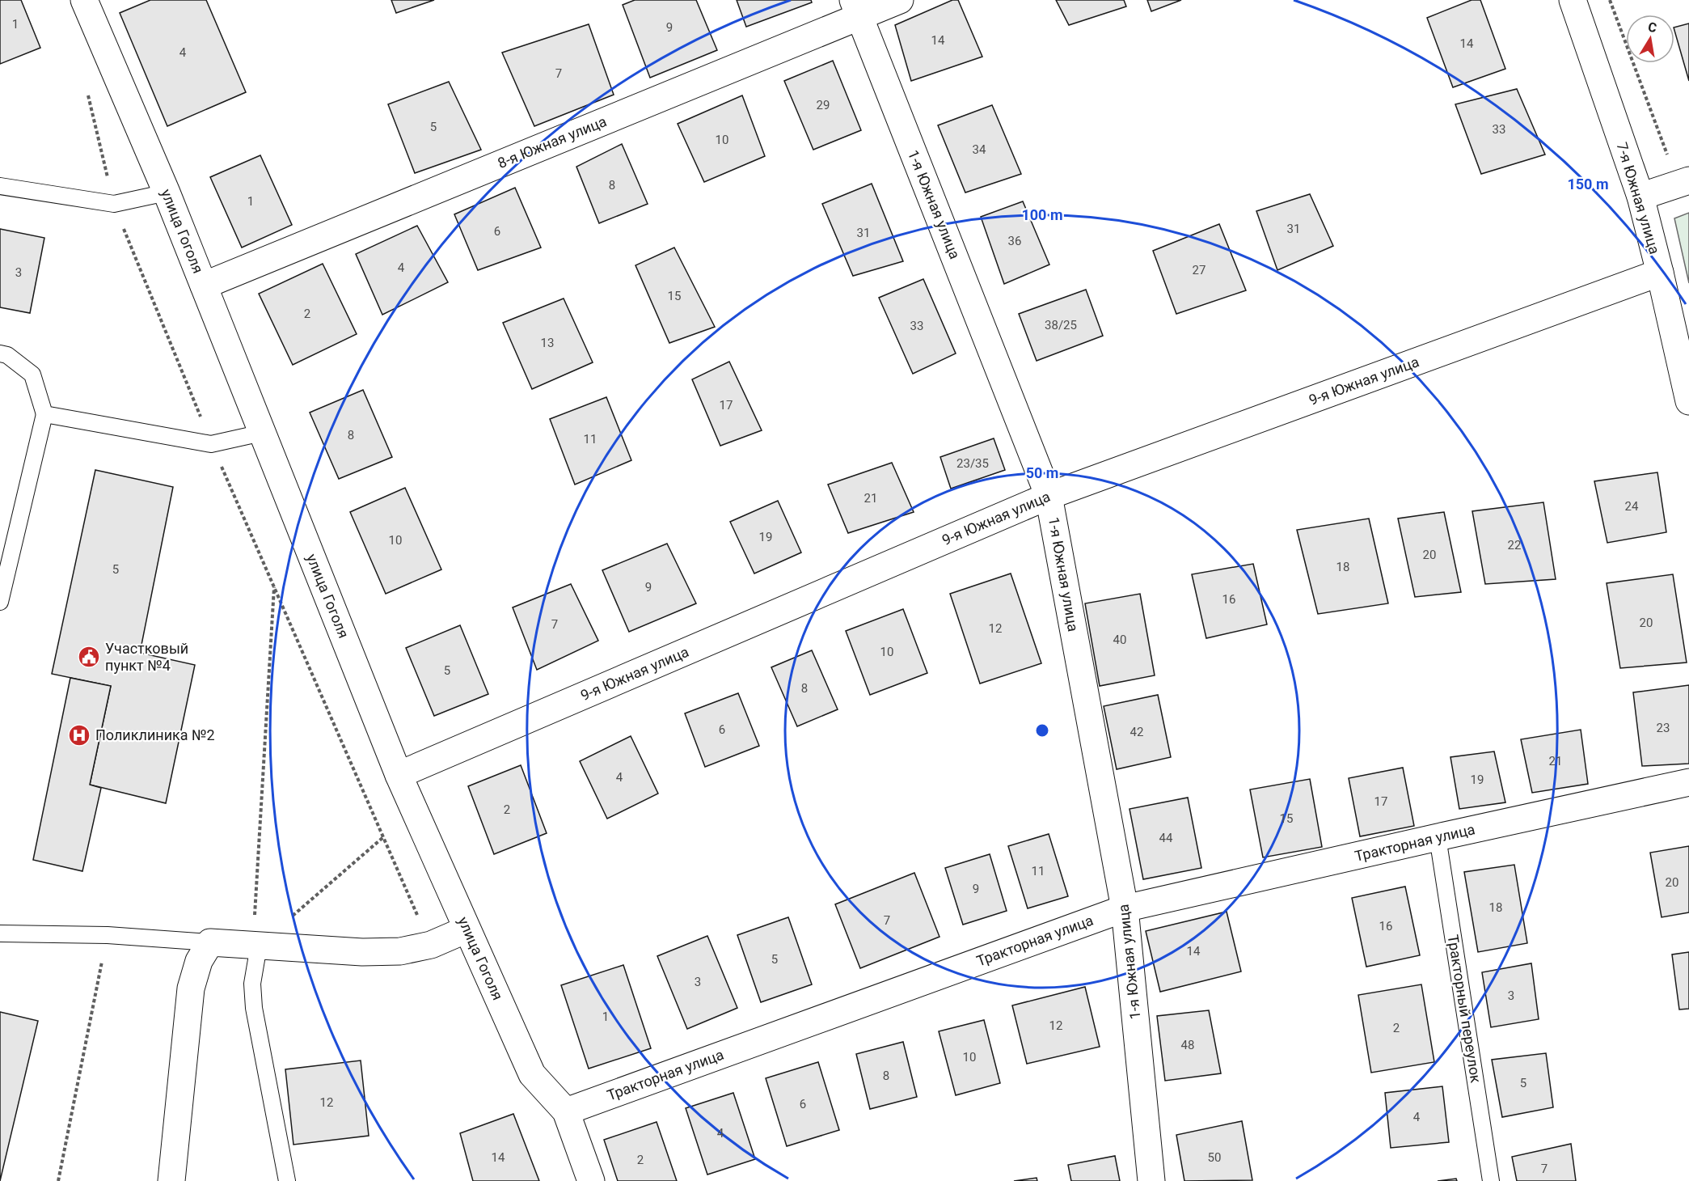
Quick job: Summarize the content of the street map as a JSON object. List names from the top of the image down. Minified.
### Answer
{"streets":{"street":["8-я Южная улица","7-я Южная улица","1-я Южная улица","улица Гоголя","9-я Южная улица","Тракторная улица"],"lane":["Тракторный переулок"]},"crossings":[["8-я Южная улица","1-я Южная улица"],["8-я Южная улица","улица Гоголя"],["7-я Южная улица","9-я Южная улица"],["1-я Южная улица","9-я Южная улица"],["1-я Южная улица","Тракторная улица"],["улица Гоголя","9-я Южная улица"],["улица Гоголя","Тракторная улица"],["Тракторная улица","Тракторный переулок"]],"places":{"public building":["Участковый пункт №4"],"hospital":["Поликлиника №2"]},"house_numbers":["1","9","14","14","4","7","29","5","33","10","34","8","1","31","6","31","36","4","27","3","15","2","38/25","33","13","17","8","11","23/35","21","24","19","10","22","20","18","5","9","16","20","7","12","40","10","5","8","23","6","42","21","4","19","17","2","15","44","11","20","9","18","7","16","14","5","3","3","1","12","2","48","10","8","5","12","6","4","4","14","50","2","7"],"north":"top","rings":["150 m","100 m","50 m"]}
